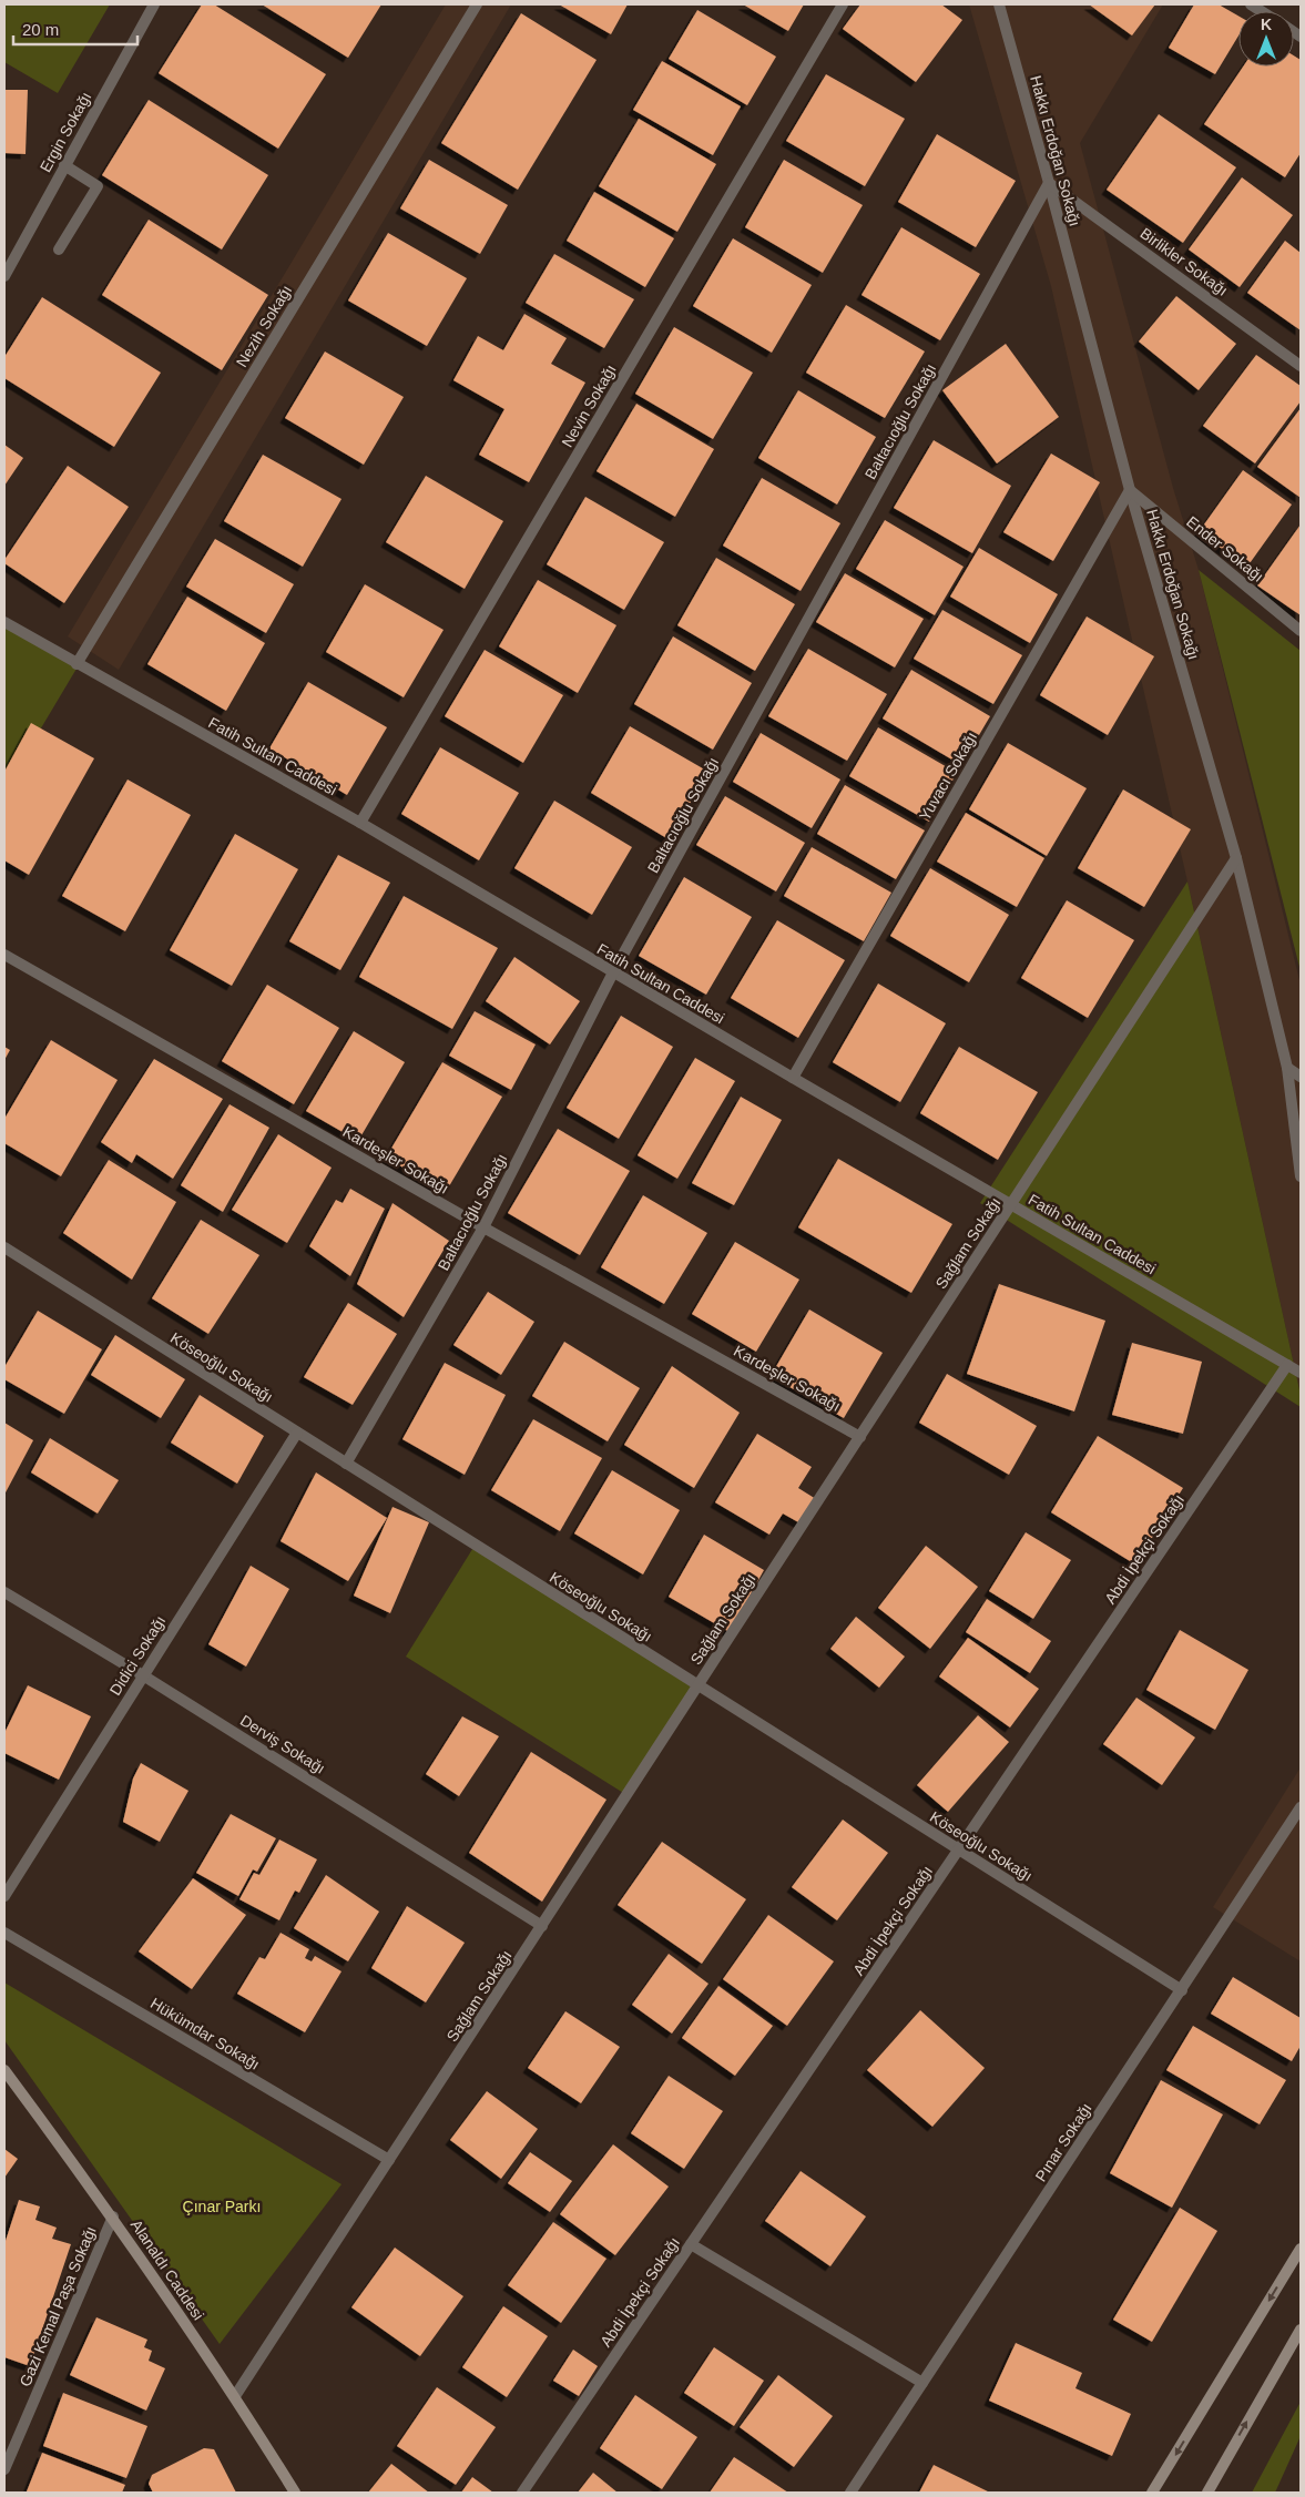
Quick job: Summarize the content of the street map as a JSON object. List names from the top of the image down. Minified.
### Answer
{"streets":{"street":["Ergin Sokağı","Hakkı Erdoğan Sokağı","Birlikler Sokağı","Nezih Sokağı","Nevin Sokağı","Baltacıoğlu Sokağı","Ender Sokağı","Fatih Sultan Caddesi","Yuvacı Sokağı","Kardeşler Sokağı","Sağlam Sokağı","Köseoğlu Sokağı","Abdi İpekçi Sokağı","Didici Sokağı","Derviş Sokağı","Hükümdar Sokağı","Pınar Sokağı","Alanaldı Caddesi","Gazi Kemal Paşa Sokağı"]},"crossings":[["Hakkı Erdoğan Sokağı","Birlikler Sokağı"],["Hakkı Erdoğan Sokağı","Baltacıoğlu Sokağı"],["Hakkı Erdoğan Sokağı","Ender Sokağı"],["Hakkı Erdoğan Sokağı","Yuvacı Sokağı"],["Hakkı Erdoğan Sokağı","Sağlam Sokağı"],["Birlikler Sokağı","Baltacıoğlu Sokağı"],["Nezih Sokağı","Fatih Sultan Caddesi"],["Nevin Sokağı","Fatih Sultan Caddesi"],["Baltacıoğlu Sokağı","Fatih Sultan Caddesi"],["Baltacıoğlu Sokağı","Kardeşler Sokağı"],["Baltacıoğlu Sokağı","Köseoğlu Sokağı"],["Ender Sokağı","Yuvacı Sokağı"],["Fatih Sultan Caddesi","Yuvacı Sokağı"],["Fatih Sultan Caddesi","Sağlam Sokağı"],["Fatih Sultan Caddesi","Abdi İpekçi Sokağı"],["Kardeşler Sokağı","Sağlam Sokağı"],["Sağlam Sokağı","Köseoğlu Sokağı"],["Sağlam Sokağı","Derviş Sokağı"],["Sağlam Sokağı","Hükümdar Sokağı"],["Sağlam Sokağı","Alanaldı Caddesi"],["Köseoğlu Sokağı","Abdi İpekçi Sokağı"],["Köseoğlu Sokağı","Didici Sokağı"],["Köseoğlu Sokağı","Pınar Sokağı"],["Didici Sokağı","Derviş Sokağı"],["Alanaldı Caddesi","Gazi Kemal Paşa Sokağı"]],"parks":["Çınar Parkı"],"scale_bar":"20 m","north":"top"}
